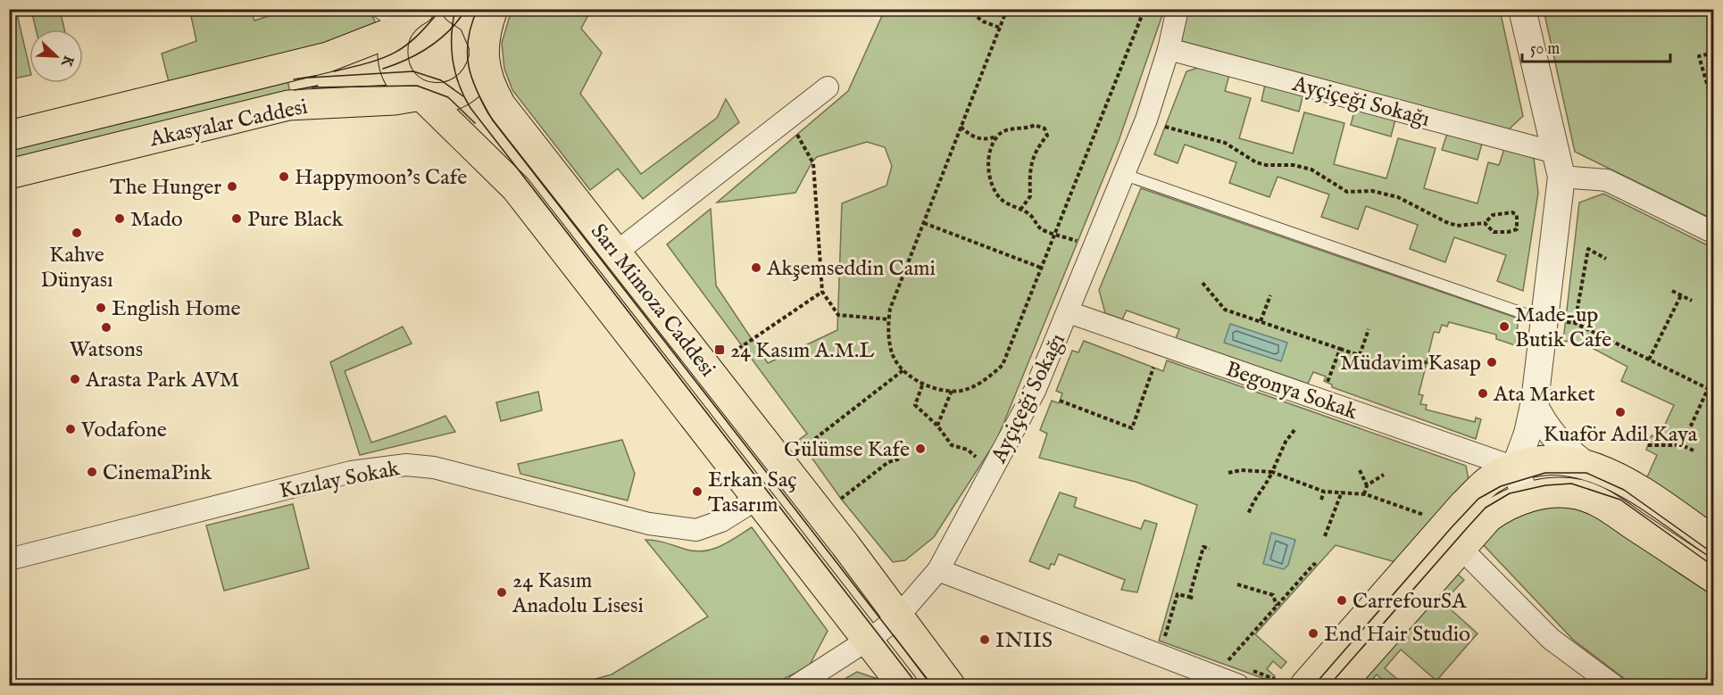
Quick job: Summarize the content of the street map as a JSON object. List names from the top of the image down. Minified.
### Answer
{"streets":{"main road":["Akasyalar Caddesi","Sarı Mimoza Caddesi"],"street":["Ayçiçeği Sokağı","Begonya Sokak","Kızılay Sokak"]},"crossings":[["Ayçiçeği Sokağı","Sarı Mimoza Caddesi"],["Ayçiçeği Sokağı","Begonya Sokak"],["Akasyalar Caddesi","Sarı Mimoza Caddesi"],["Sarı Mimoza Caddesi","Kızılay Sokak"]],"places":{"other":["Happymoon’s Cafe","The Hunger","Mado","Pure Black","Kahve Dünyası","Akşemseddin Cami","English Home","Made-up Butik Cafe","Watsons","Müdavim Kasap","Arasta Park AVM","Ata Market","Kuaför Adil Kaya","Vodafone","Gülümse Kafe","CinemaPink","Erkan Saç Tasarım","24 Kasım Anadolu Lisesi","CarrefourSA","End Hair Studio","INIIS"],"transit":["24 Kasım A.M.L"]},"scale_bar":"50 m","north":"bottom right"}
